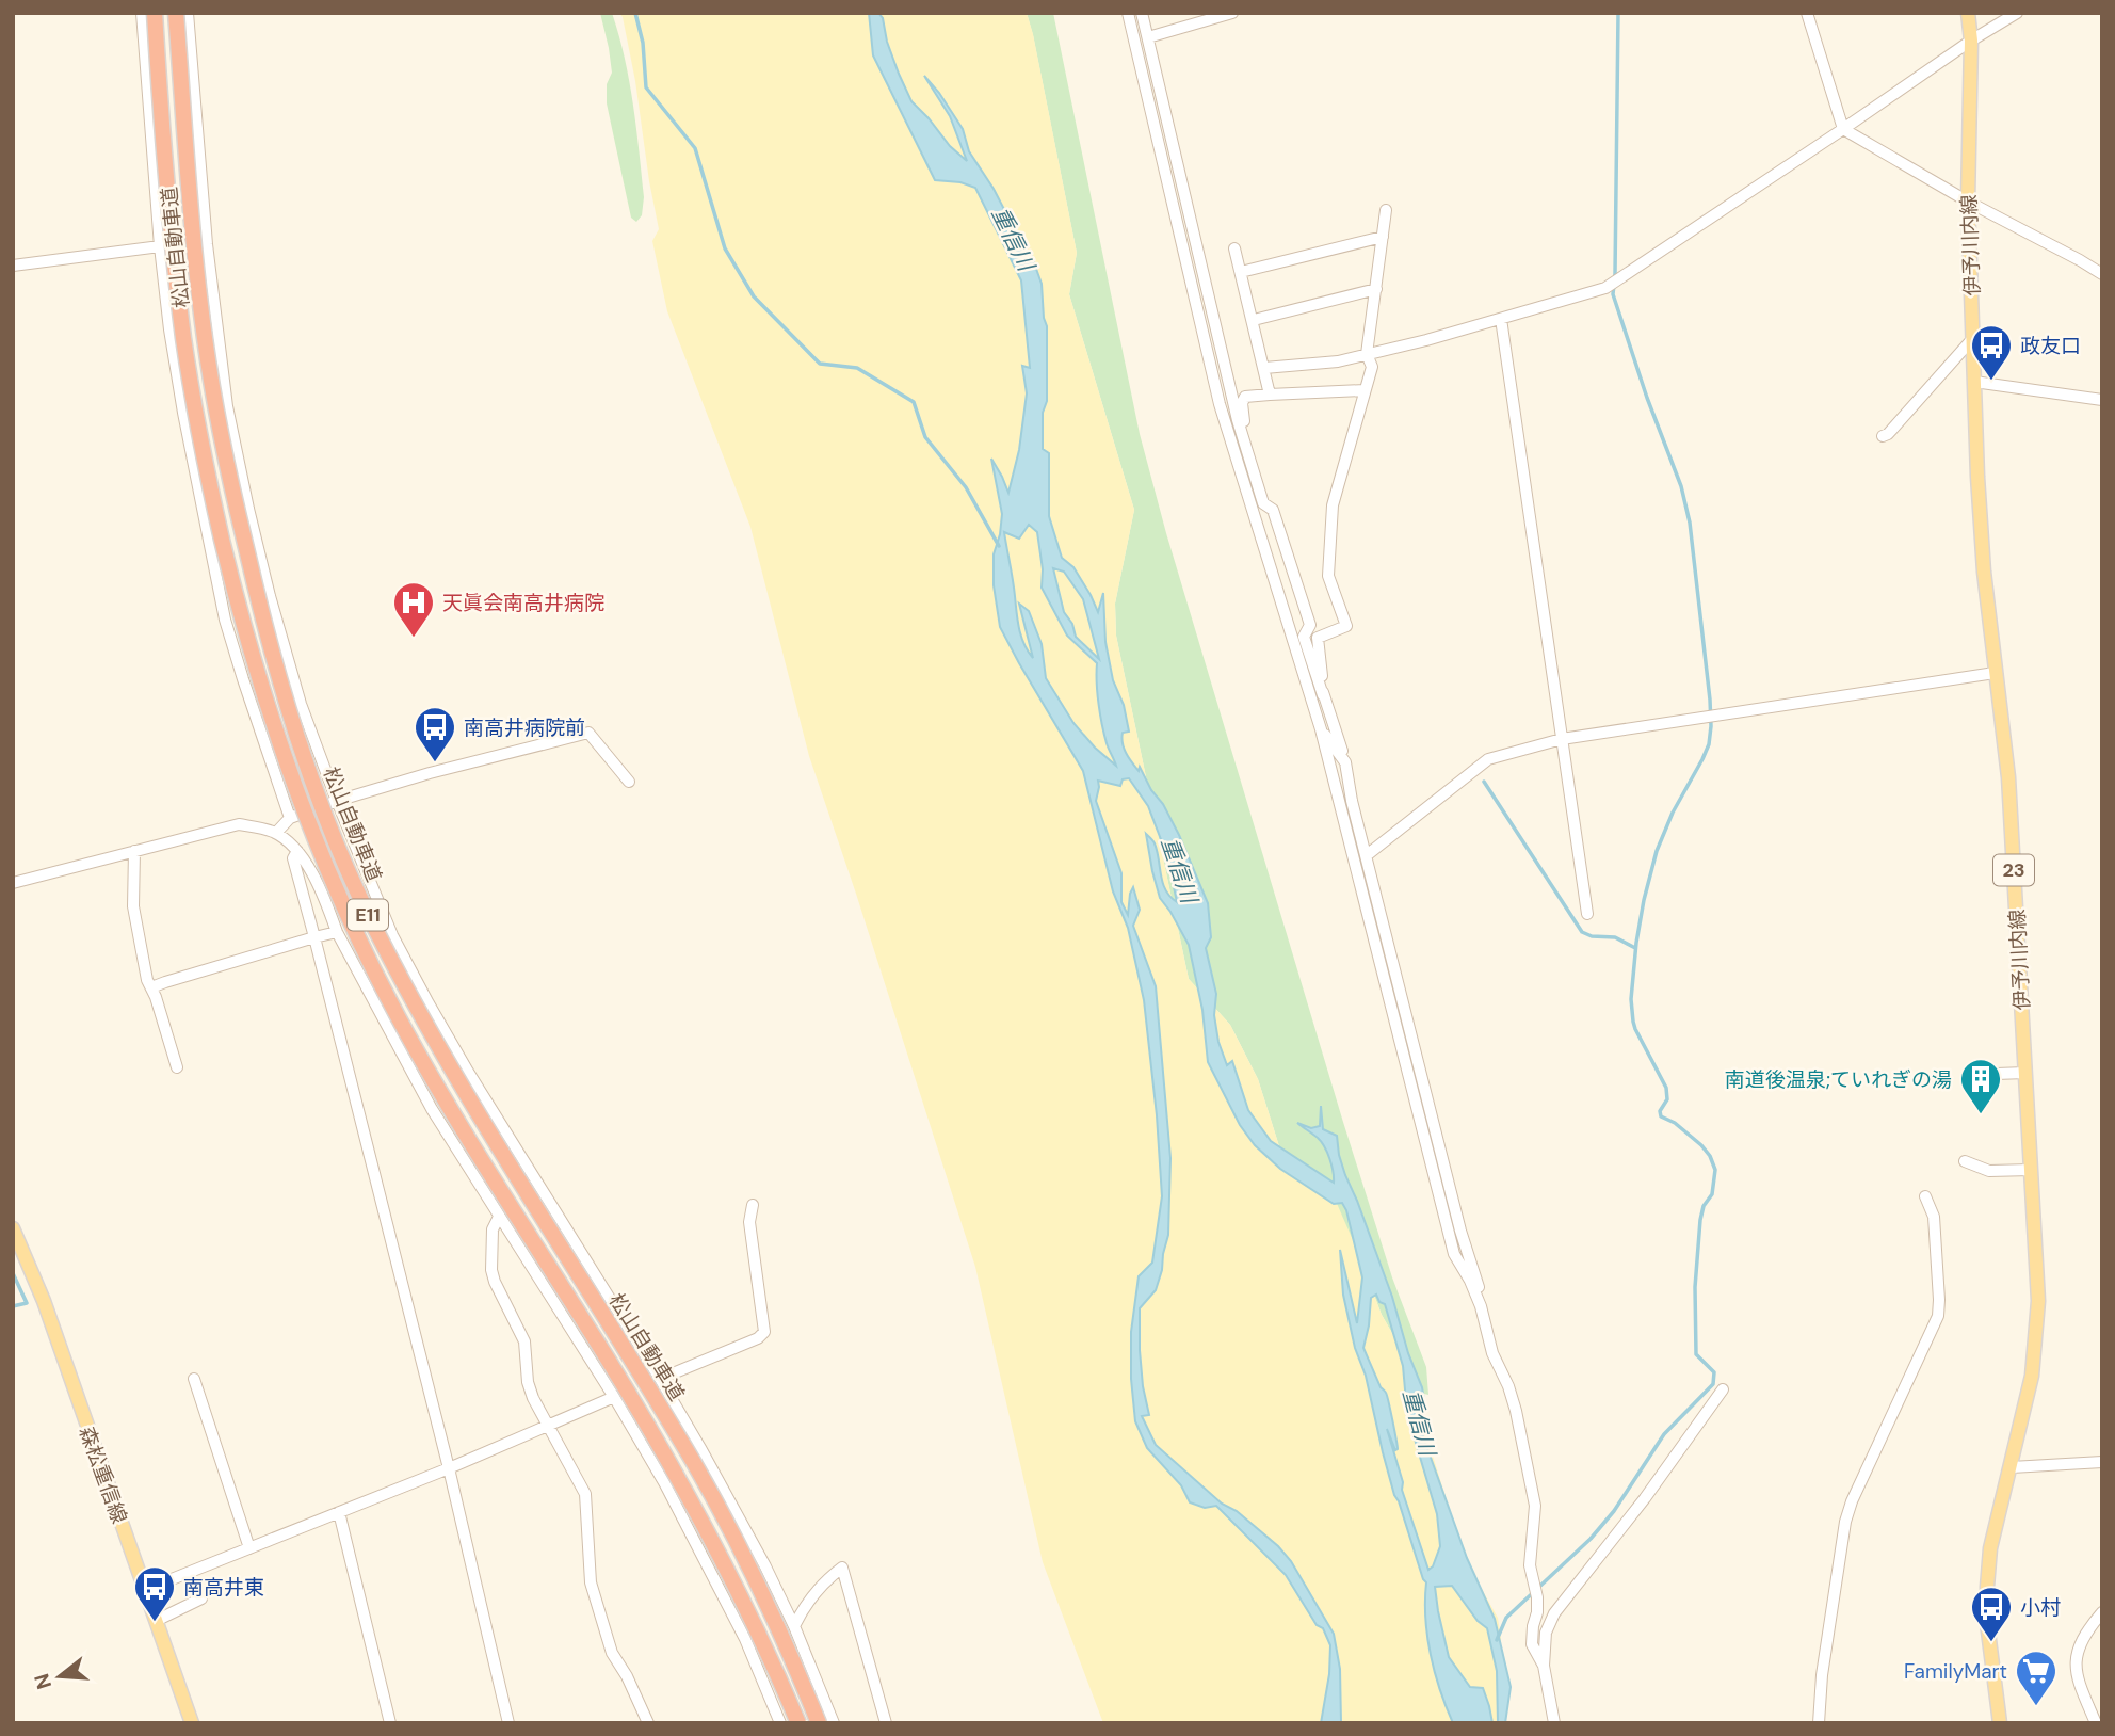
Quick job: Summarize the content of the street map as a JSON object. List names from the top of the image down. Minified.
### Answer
{"streets":{"highway":["松山自動車道","E11"],"main road":["伊予川内線","23","森松重信線"]},"water":["重信川"],"places":{"bus stop":["政友口","南高井病院前","南高井東","小村"],"hospital":["天眞会南高井病院"],"building":["南道後温泉;ていれぎの湯"],"supermarket":["FamilyMart"]},"north":"left"}
